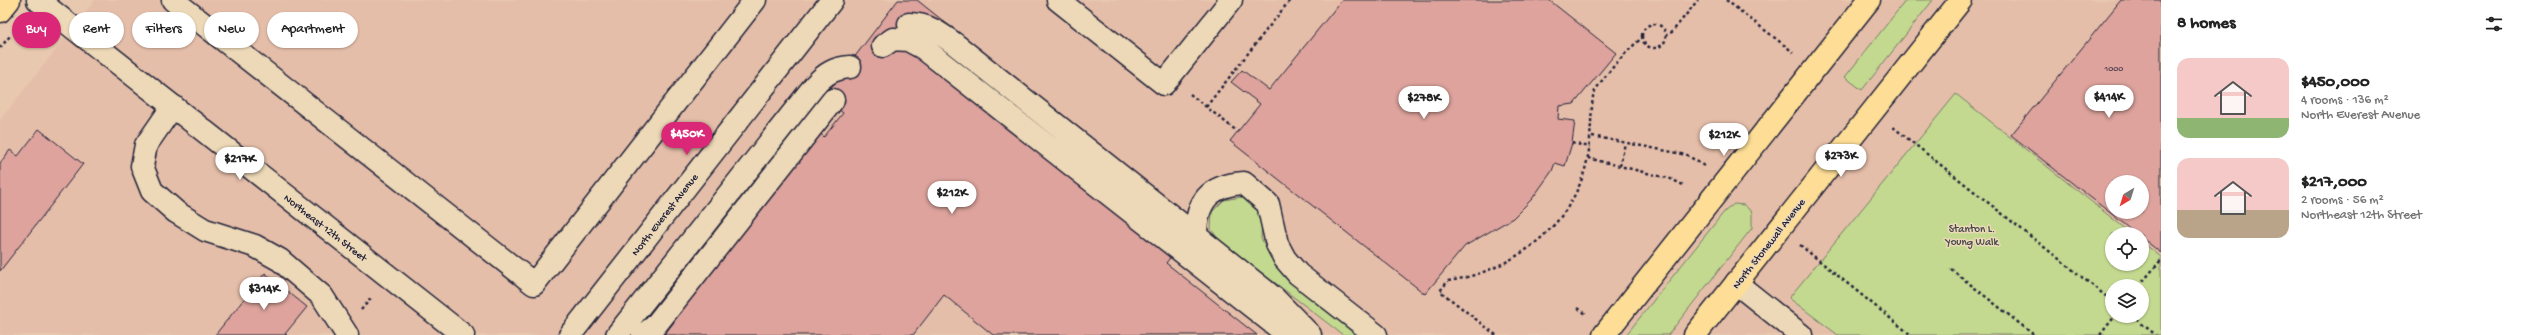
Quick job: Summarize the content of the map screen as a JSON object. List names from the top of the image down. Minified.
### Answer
{"streets":{"main road":["North Stonewall Avenue"],"street":["North Everest Avenue","Northeast 12th Street"]},"parks":["Stanton L. Young Walk"],"house_numbers":["1000"],"north":"bottom left","page":{"heading":"8 homes","chip":["Buy","Rent","Filters","New","Apartment"],"list":[{"name":"$450,000","note":"4 rooms · 136 m² · North Everest Avenue"},{"name":"$217,000","note":"2 rooms · 56 m² · Northeast 12th Street"}],"price":["$414K","$278K","$450K","$212K","$273K","$217K","$212K","$314K"]}}
